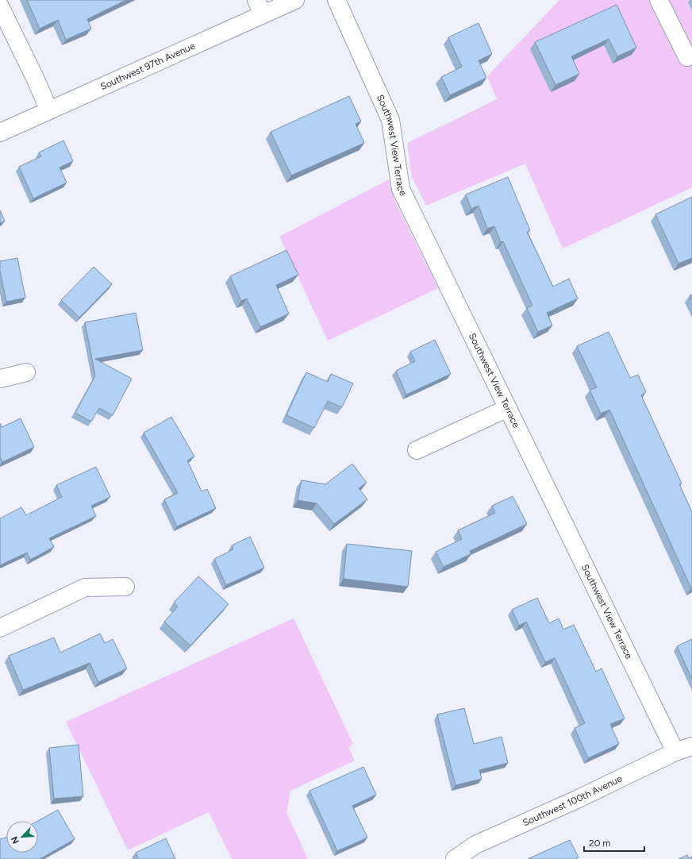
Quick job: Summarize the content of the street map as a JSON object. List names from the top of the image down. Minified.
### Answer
{"streets":{"street":["Southwest 97th Avenue","Southwest View Terrace","Southwest 100th Avenue"]},"crossings":[["Southwest View Terrace","Southwest 100th Avenue"]],"scale_bar":"20 m","north":"bottom left"}
